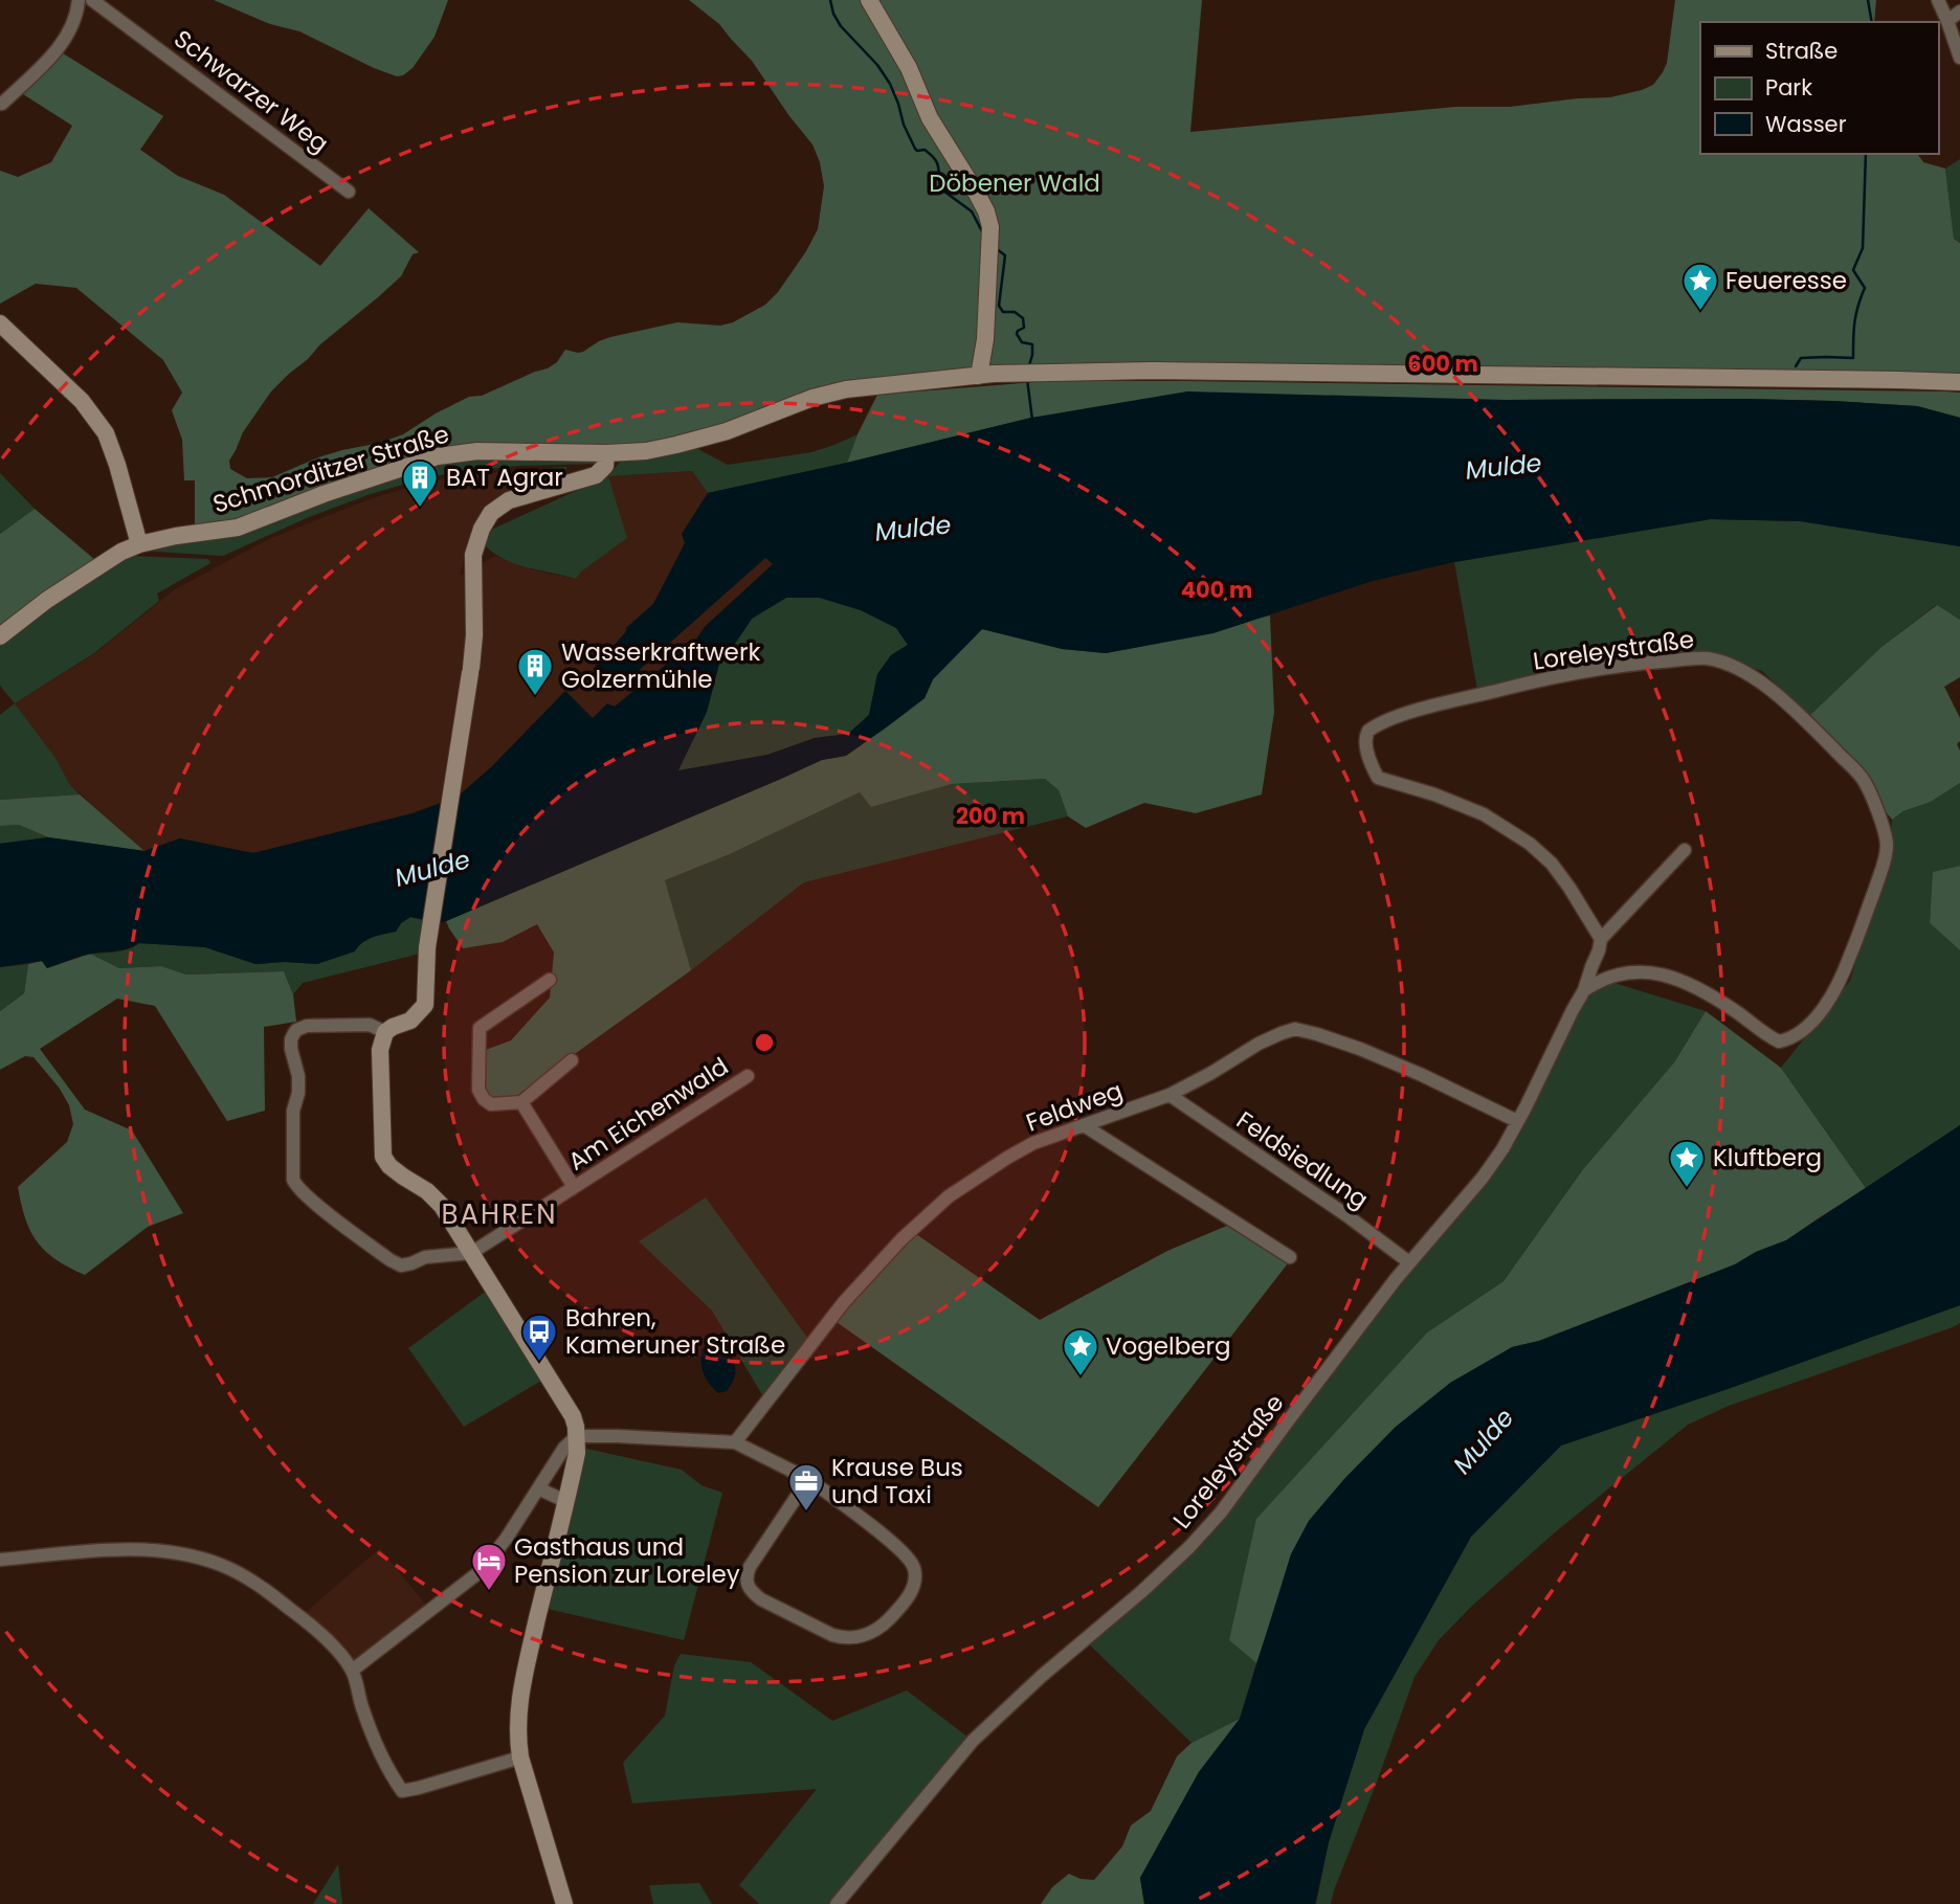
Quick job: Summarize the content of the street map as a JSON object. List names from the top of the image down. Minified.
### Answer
{"streets":{"street":["Schwarzer Weg","Schmorditzer Straße","Loreleystraße","Feldweg","Am Eichenwald","Feldsiedlung"]},"crossings":[["Loreleystraße","Feldweg"],["Loreleystraße","Feldsiedlung"],["Feldweg","Feldsiedlung"]],"districts":["BAHREN"],"water":["Mulde"],"parks":["Döbener Wald"],"places":{"place":["Feueresse","Kluftberg","Vogelberg"],"building":["BAT Agrar","Wasserkraftwerk Golzermühle"],"bus stop":["Bahren, Kameruner Straße"],"office":["Krause Bus und Taxi"],"hotel":["Gasthaus und Pension zur Loreley"]},"legend":["Straße","Park","Wasser"],"rings":["600 m","400 m","200 m"]}
